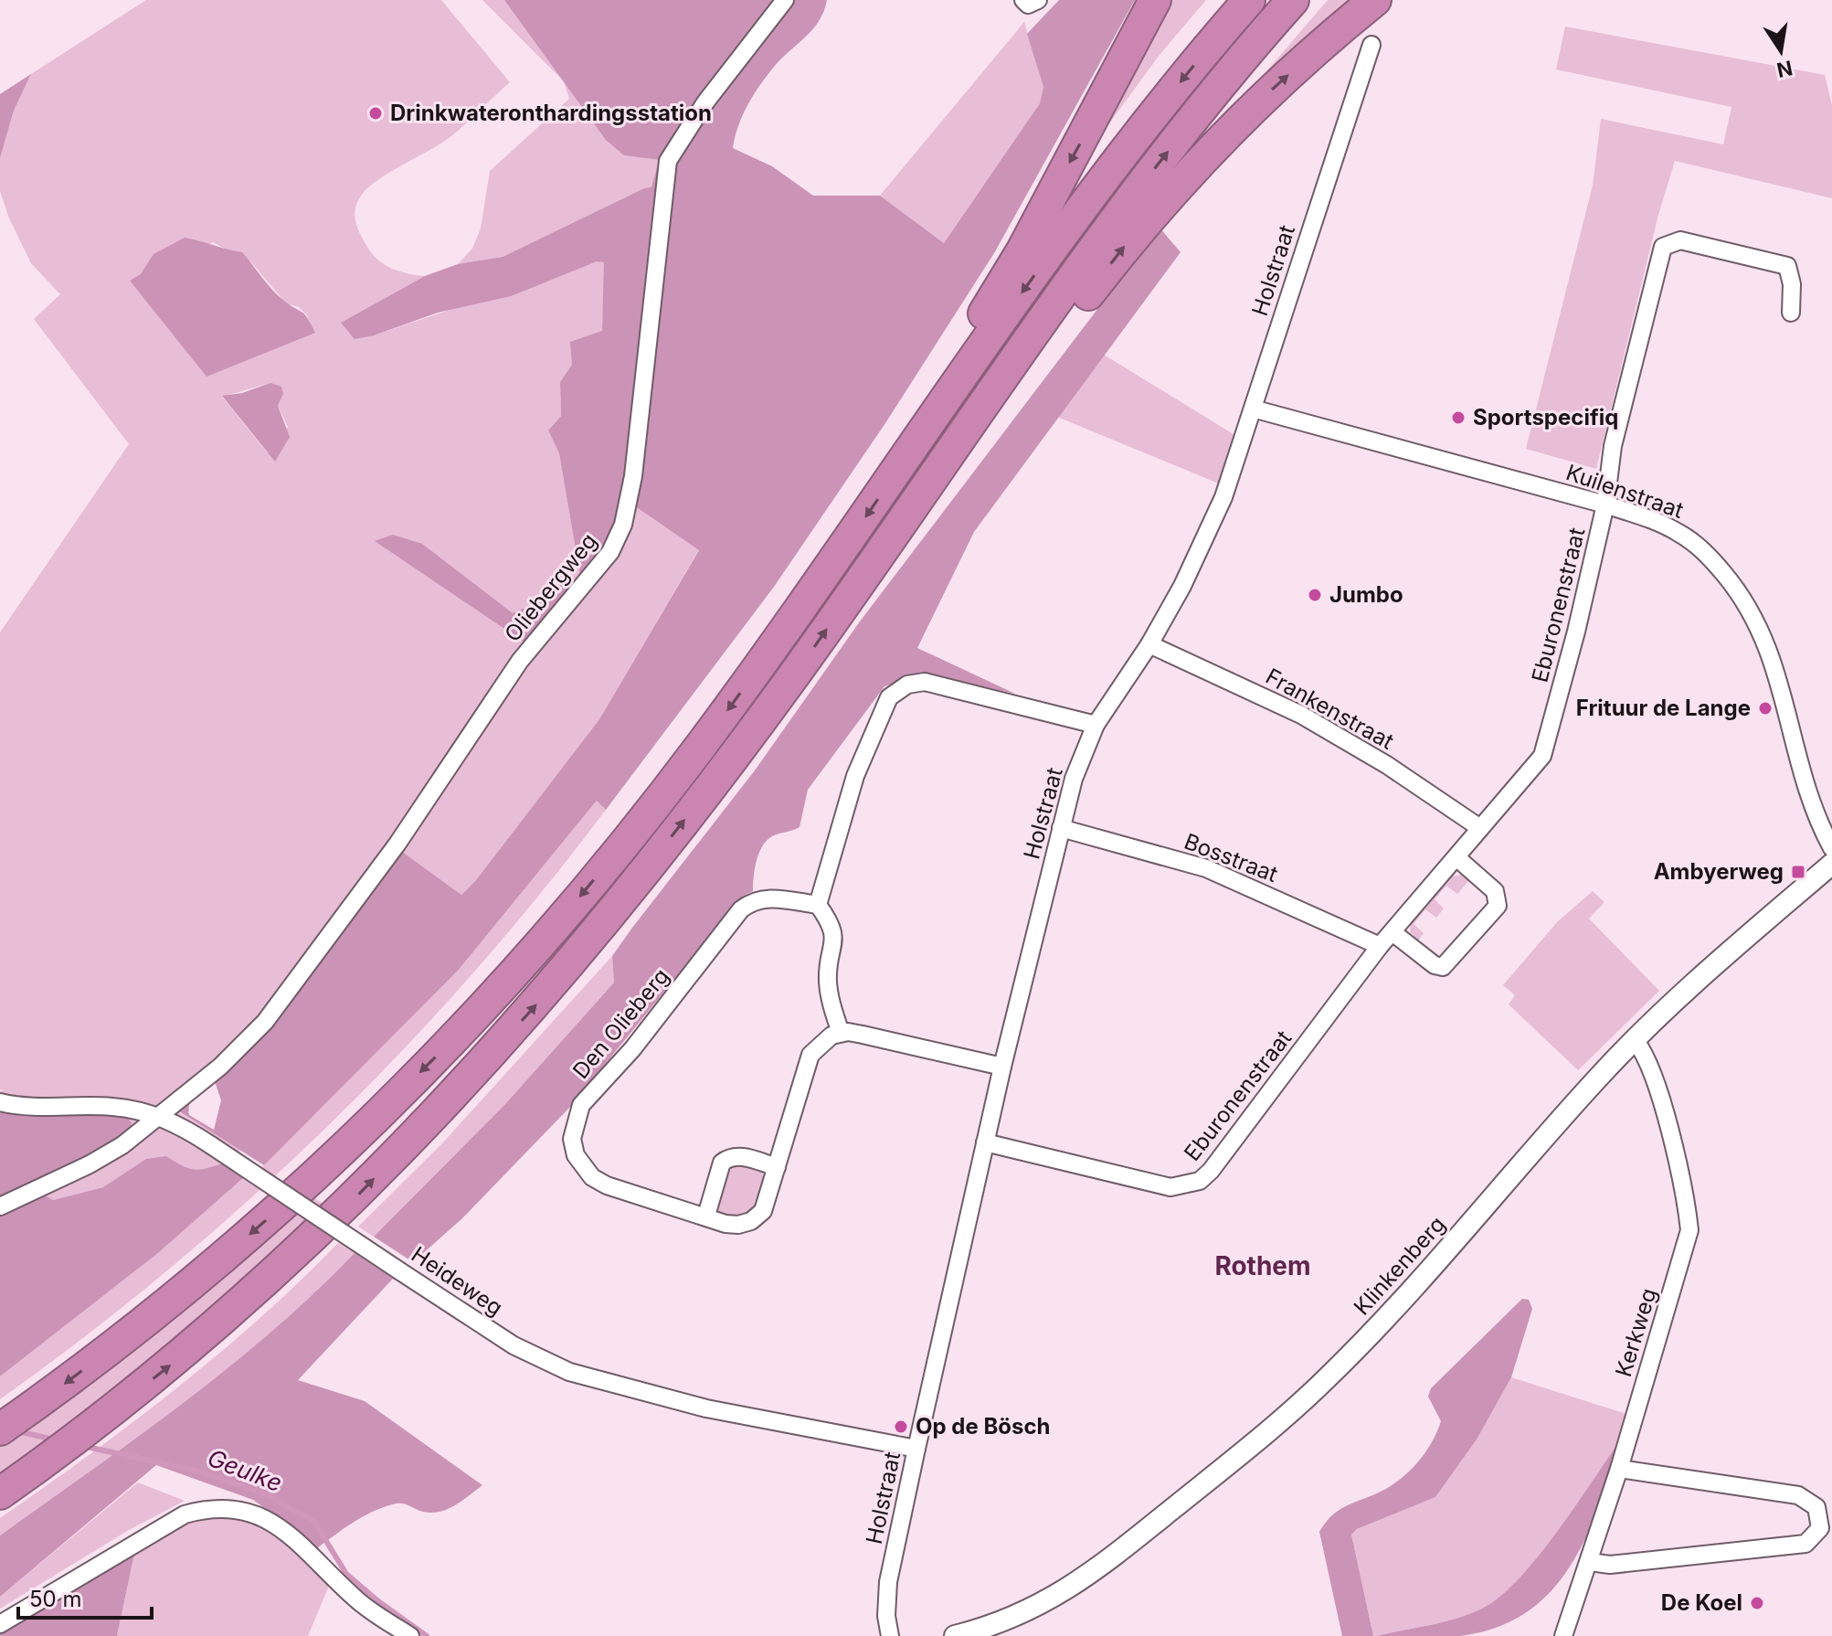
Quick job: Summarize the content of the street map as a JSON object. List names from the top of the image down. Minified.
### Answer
{"streets":{"street":["Holstraat","Kuilenstraat","Oliebergweg","Eburonenstraat","Frankenstraat","Bosstraat","Den Olieberg","Klinkenberg","Heideweg","Kerkweg"]},"crossings":[["Holstraat","Kuilenstraat"],["Holstraat","Eburonenstraat"],["Holstraat","Frankenstraat"],["Holstraat","Bosstraat"],["Holstraat","Heideweg"],["Kuilenstraat","Eburonenstraat"],["Oliebergweg","Heideweg"],["Eburonenstraat","Frankenstraat"],["Eburonenstraat","Bosstraat"],["Klinkenberg","Kerkweg"]],"districts":["Rothem"],"water":["Geulke"],"places":{"other":["Drinkwateronthardingsstation","Sportspecifiq","Jumbo","Frituur de Lange","Op de Bösch","De Koel"],"transit":["Ambyerweg"]},"scale_bar":"50 m","north":"bottom"}
